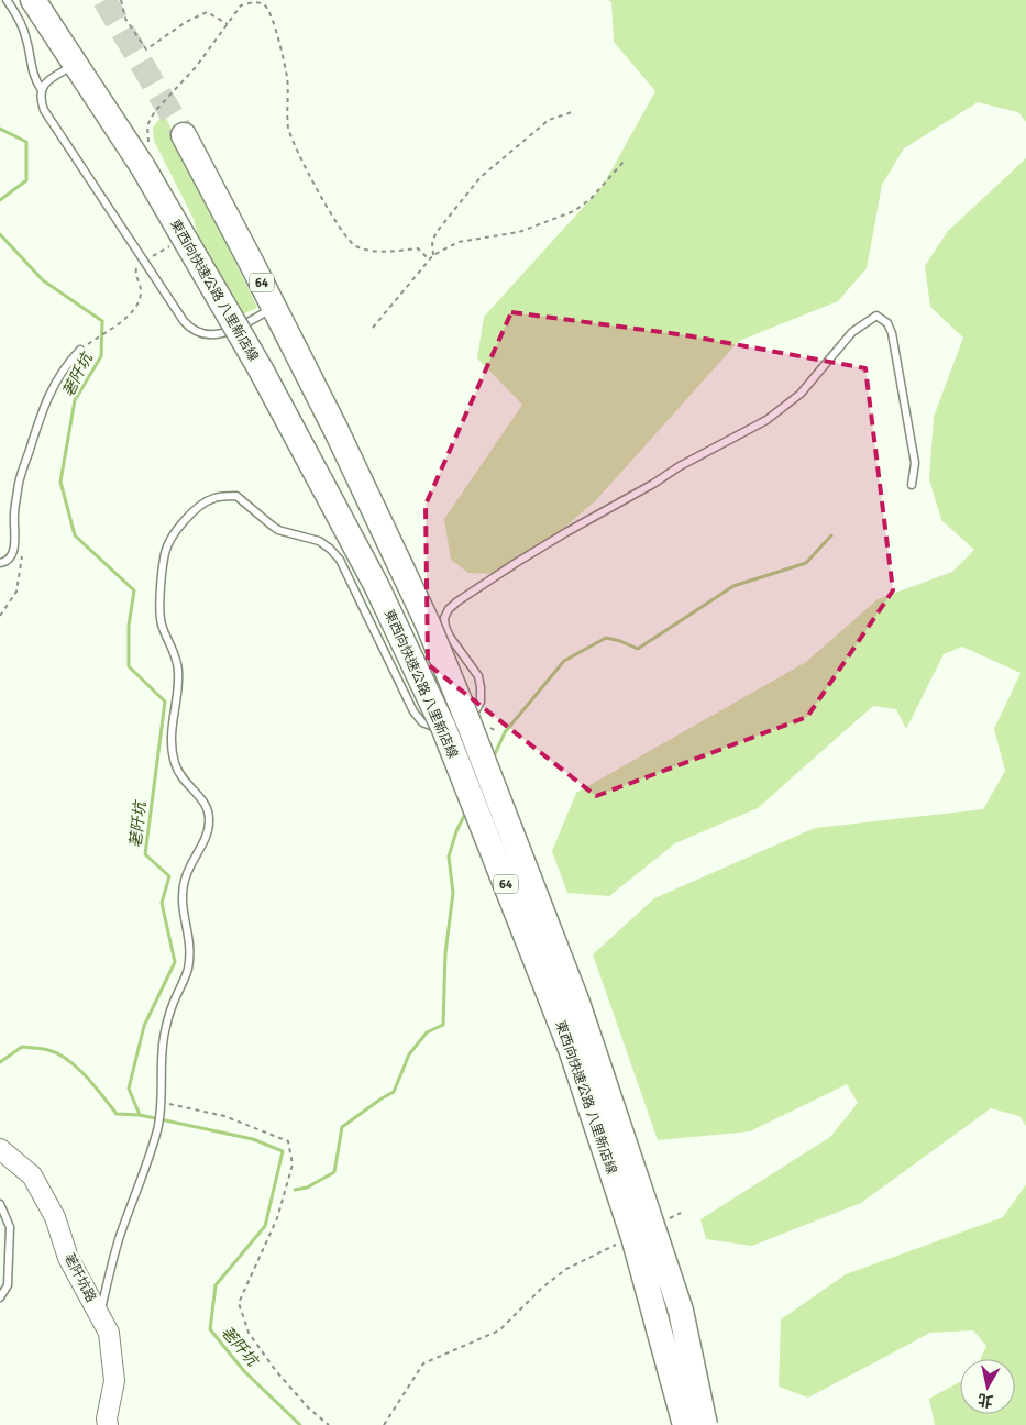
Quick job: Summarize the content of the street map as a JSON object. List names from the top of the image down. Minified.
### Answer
{"streets":{"highway":["64","東西向快速公路 八里新店線"],"street":["荖阡坑路"]},"water":["荖阡坑"],"north":"bottom"}
